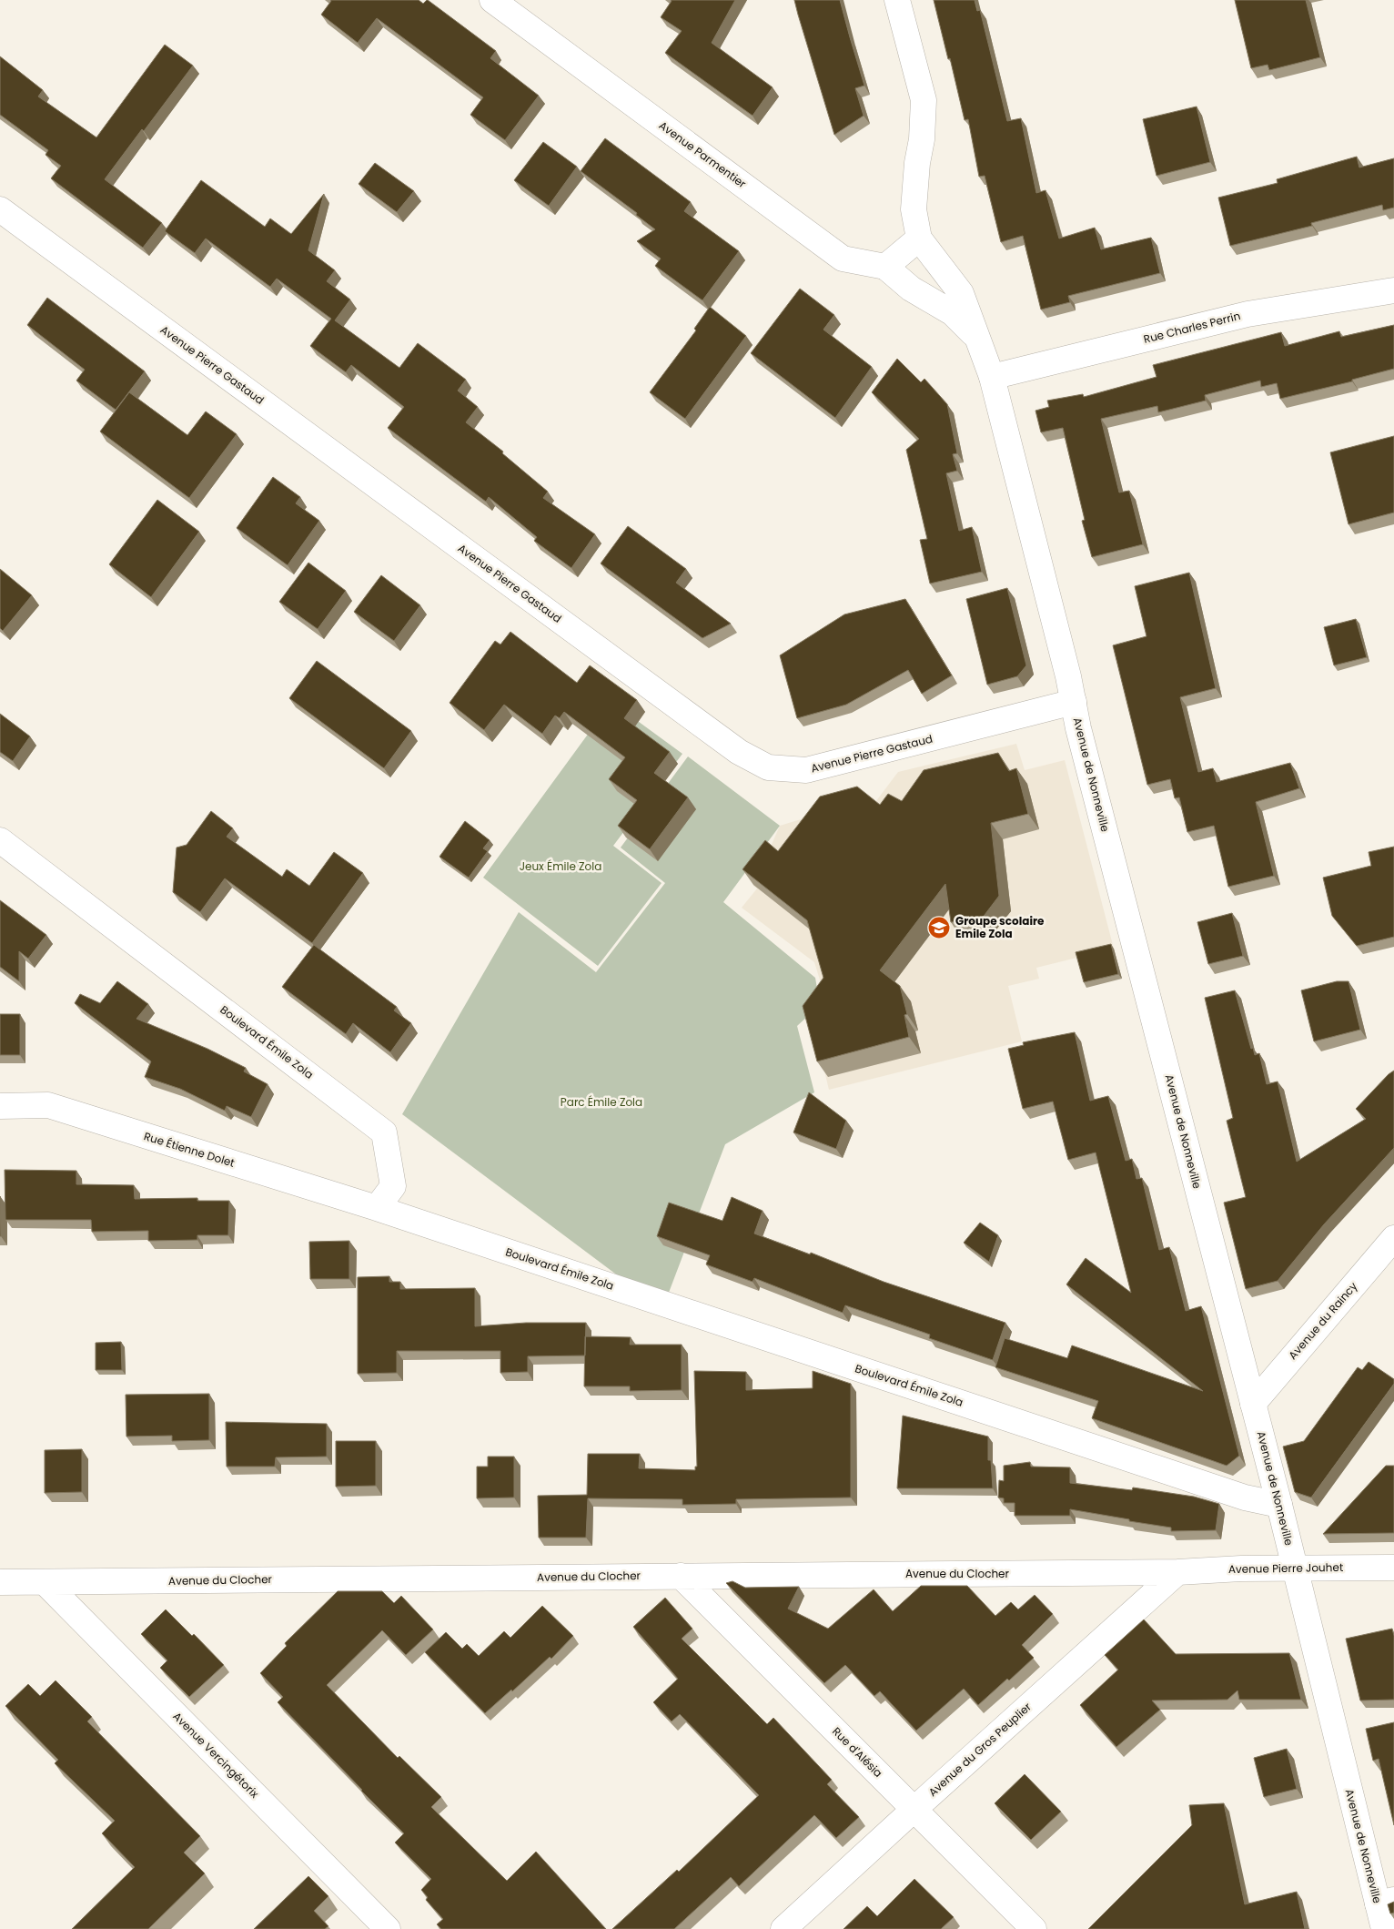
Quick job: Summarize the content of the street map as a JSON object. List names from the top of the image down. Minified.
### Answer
{"streets":{"street":["Avenue Parmentier","Rue Charles Perrin","Avenue Pierre Gastaud","Avenue de Nonneville","Boulevard Émile Zola","Rue Étienne Dolet","Avenue du Raincy","Avenue Pierre Jouhet","Avenue du Clocher","Avenue du Gros Peuplier","Rue d'Alésia","Avenue Vercingétorix"]},"crossings":[["Avenue Parmentier","Avenue de Nonneville"],["Rue Charles Perrin","Avenue de Nonneville"],["Avenue Pierre Gastaud","Avenue de Nonneville"],["Avenue de Nonneville","Boulevard Émile Zola"],["Avenue de Nonneville","Avenue du Raincy"],["Avenue de Nonneville","Avenue Pierre Jouhet"],["Boulevard Émile Zola","Rue Étienne Dolet"],["Avenue Pierre Jouhet","Avenue du Clocher"],["Avenue Pierre Jouhet","Avenue du Gros Peuplier"],["Avenue du Clocher","Avenue du Gros Peuplier"],["Avenue du Clocher","Rue d'Alésia"],["Avenue du Clocher","Avenue Vercingétorix"],["Avenue du Gros Peuplier","Rue d'Alésia"]],"parks":["Jeux Émile Zola","Parc Émile Zola"],"places":{"school or university":["Groupe scolaire Emile Zola"]}}
